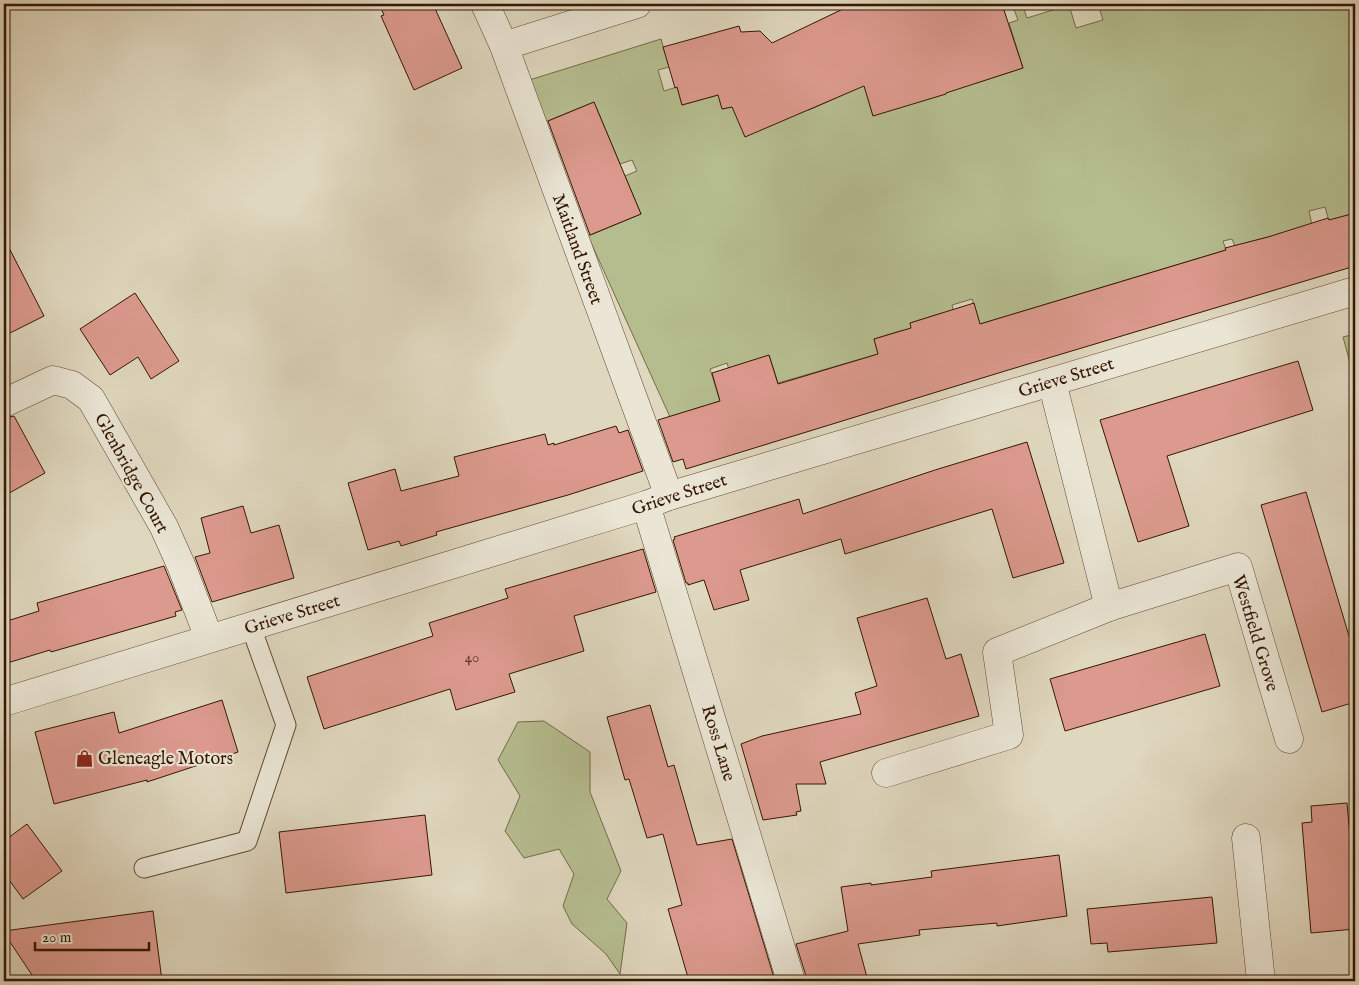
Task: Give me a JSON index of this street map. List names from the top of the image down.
{
  "streets": {
    "street": [
      "Maitland Street",
      "Grieve Street",
      "Glenbridge Court",
      "Westfield Grove",
      "Ross Lane"
    ]
  },
  "crossings": [
    ["Maitland Street", "Grieve Street"],
    ["Maitland Street", "Ross Lane"],
    ["Grieve Street", "Glenbridge Court"],
    ["Grieve Street", "Ross Lane"]
  ],
  "places": {
    "shop": ["Gleneagle Motors"]
  },
  "house_numbers": ["40"],
  "scale_bar": "20 m"
}
